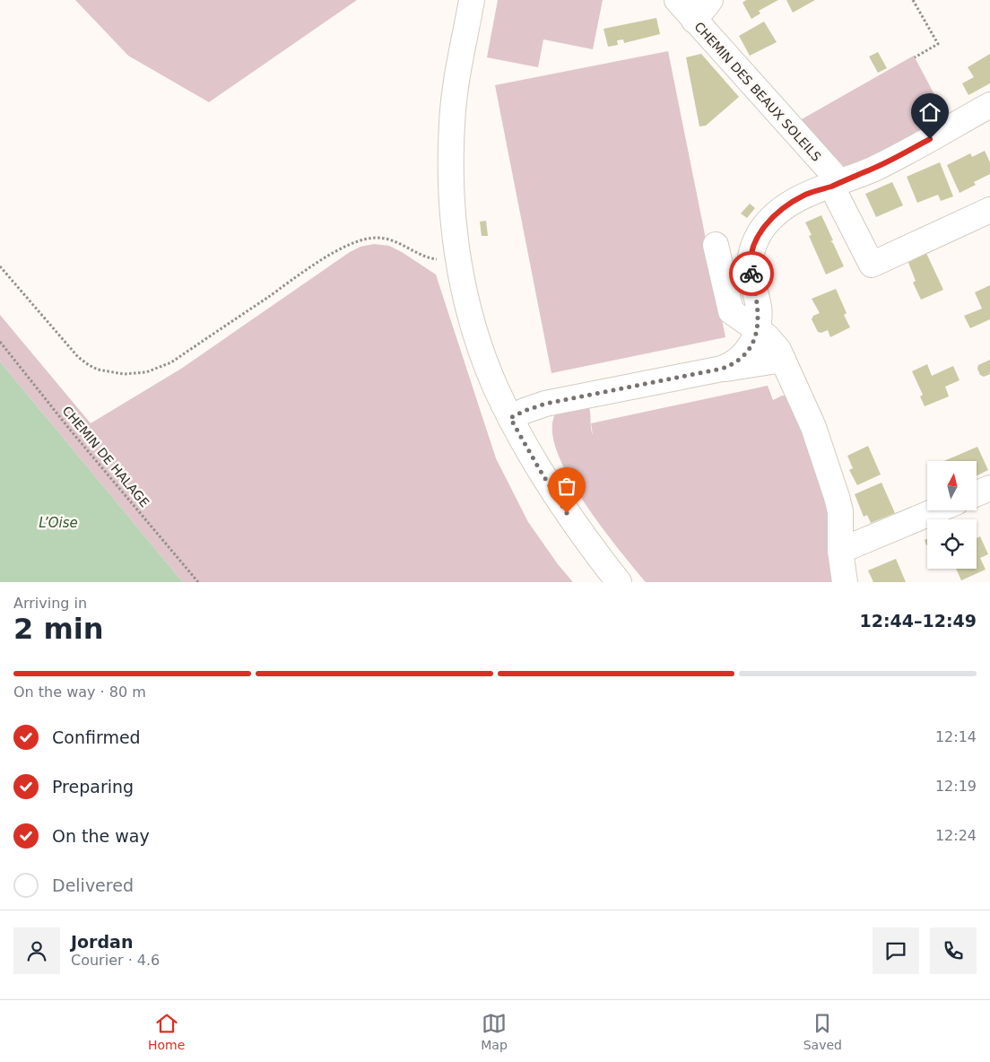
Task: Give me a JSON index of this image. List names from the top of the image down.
{
  "streets": {
    "street": ["CHEMIN DES BEAUX SOLEILS"],
    "path": ["CHEMIN DE HALAGE"]
  },
  "water": ["L’Oise"],
  "north": "top",
  "page": {
    "heading": ["2 min", "Arriving in", "12:44–12:49"],
    "panel": ["Jordan", "Courier · 4.6"],
    "bar": "On the way · 80 m",
    "list": [
      ["Confirmed", "12:14"],
      ["Preparing", "12:19"],
      ["On the way", "12:24"],
      "Delivered"
    ],
    "tabs": ["Home", "Map", "Saved"]
  }
}
